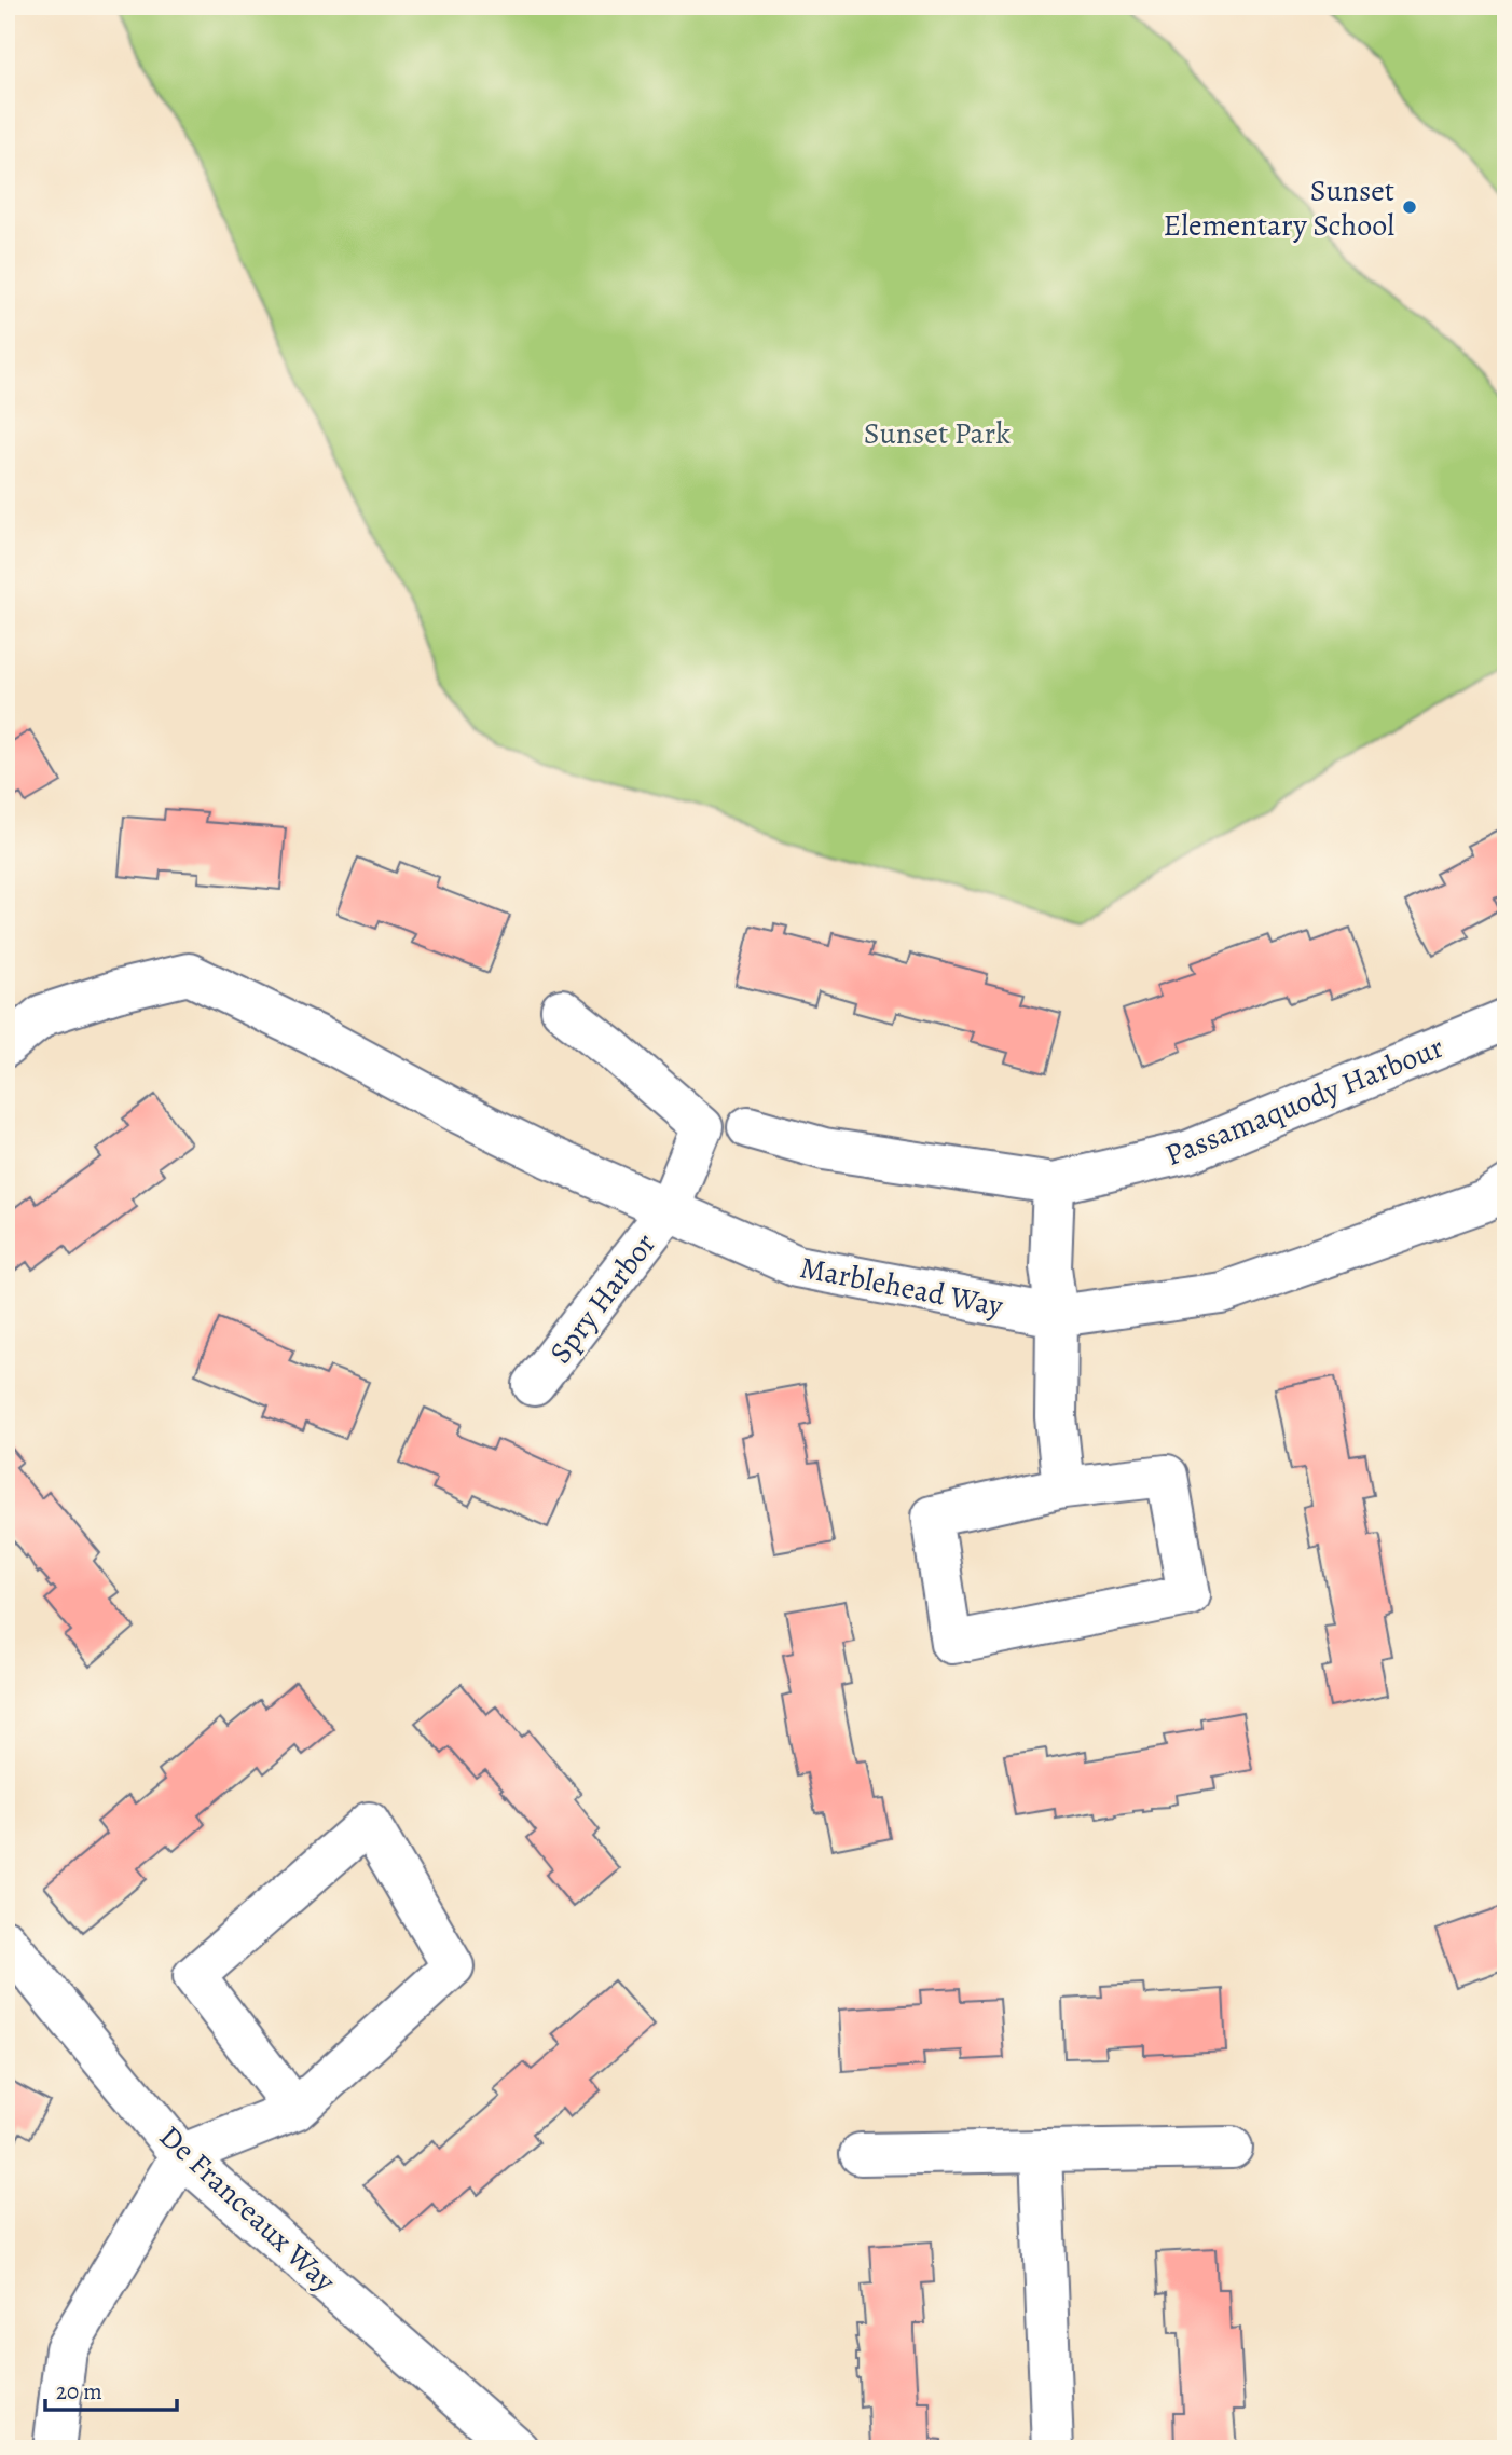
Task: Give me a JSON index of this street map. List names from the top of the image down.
{
  "streets": {
    "street": [
      "Passamaquody Harbour",
      "Marblehead Way",
      "Spry Harbor",
      "De Franceaux Way"
    ]
  },
  "crossings": [
    ["Marblehead Way", "Spry Harbor"]
  ],
  "parks": ["Sunset Park"],
  "places": ["Sunset Elementary School"],
  "scale_bar": "20 m"
}
